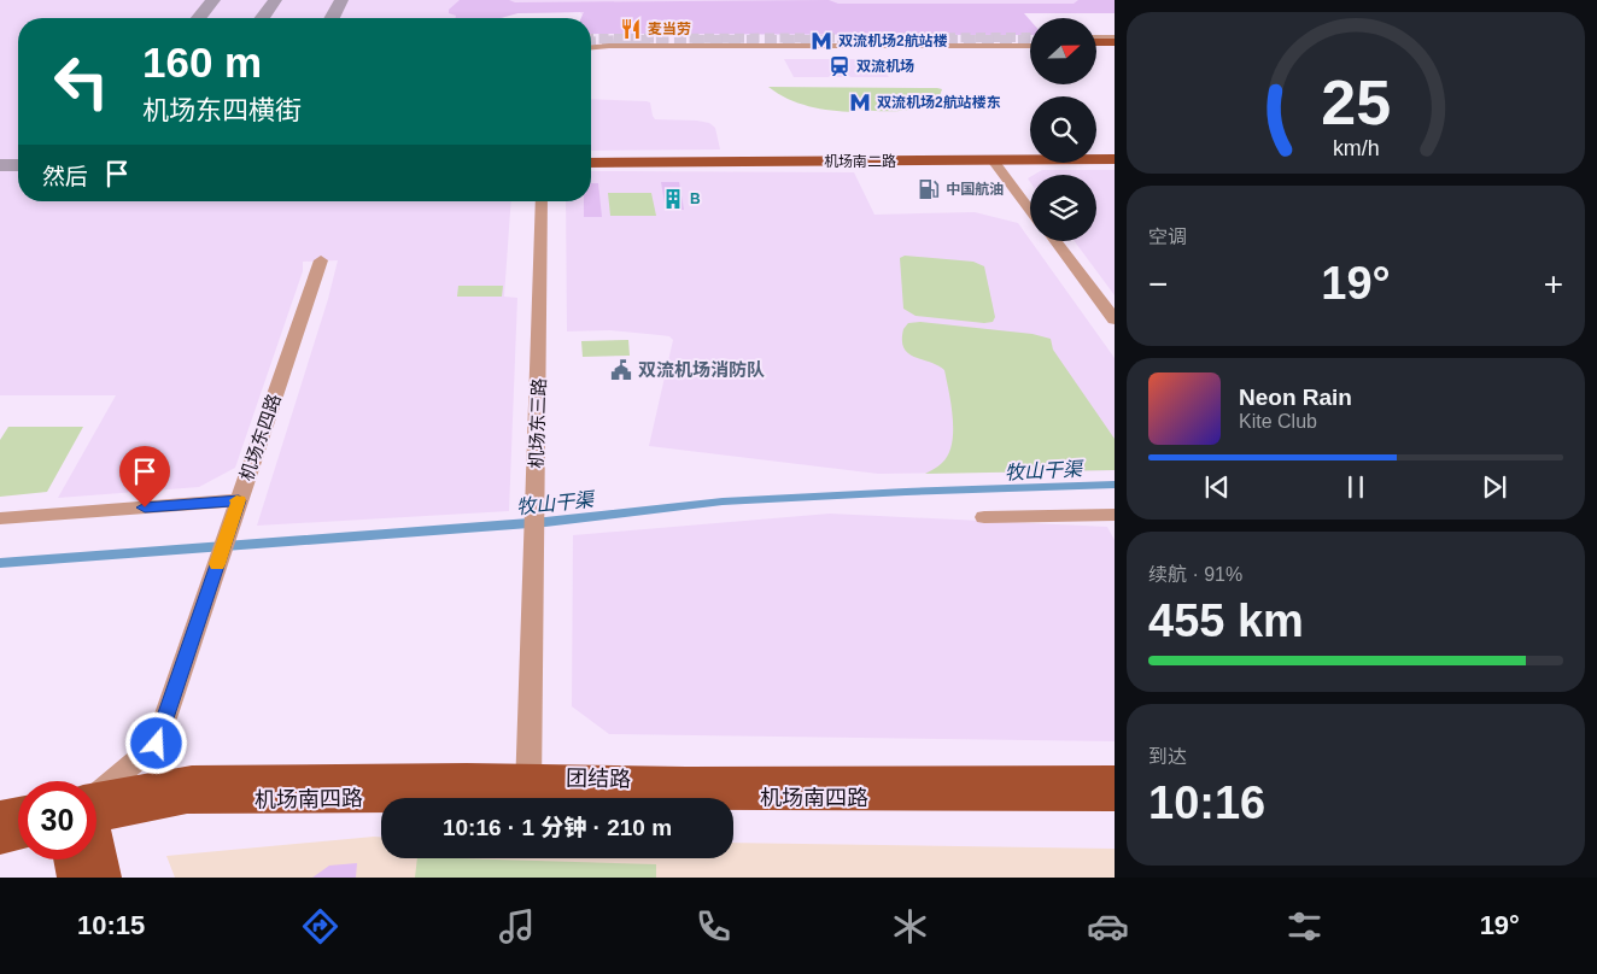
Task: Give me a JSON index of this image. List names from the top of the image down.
{
  "streets": {
    "main road": ["机场南二路", "团结路", "机场南四路"],
    "street": ["机场东三路", "机场东四路"]
  },
  "crossings": [
    ["机场东三路", "团结路"],
    ["机场东三路", "机场南四路"],
    ["团结路", "机场南四路"]
  ],
  "water": ["牧山干渠"],
  "places": {
    "restaurant": ["麦当劳"],
    "metro station": ["双流机场2航站楼", "双流机场2航站楼东"],
    "station": ["双流机场"],
    "fuel station": ["中国航油"],
    "building": ["B"],
    "public building": ["双流机场消防队"]
  },
  "north": "right",
  "page": {
    "turn": ["160 m", "机场东四横街"],
    "then": "然后",
    "tile": [
      "空调",
      ["续航 · 91%", "455 km"],
      ["到达", "10:16"]
    ],
    "heat": ["−", "19°", "+"],
    "song": ["Neon Rain", "Kite Club"],
    "limit": "30",
    "trip": "10:16 · 1 分钟 · 210 m",
    "tabs": ["10:15", "19°"],
    "gauge": ["25", "km/h"]
  }
}
